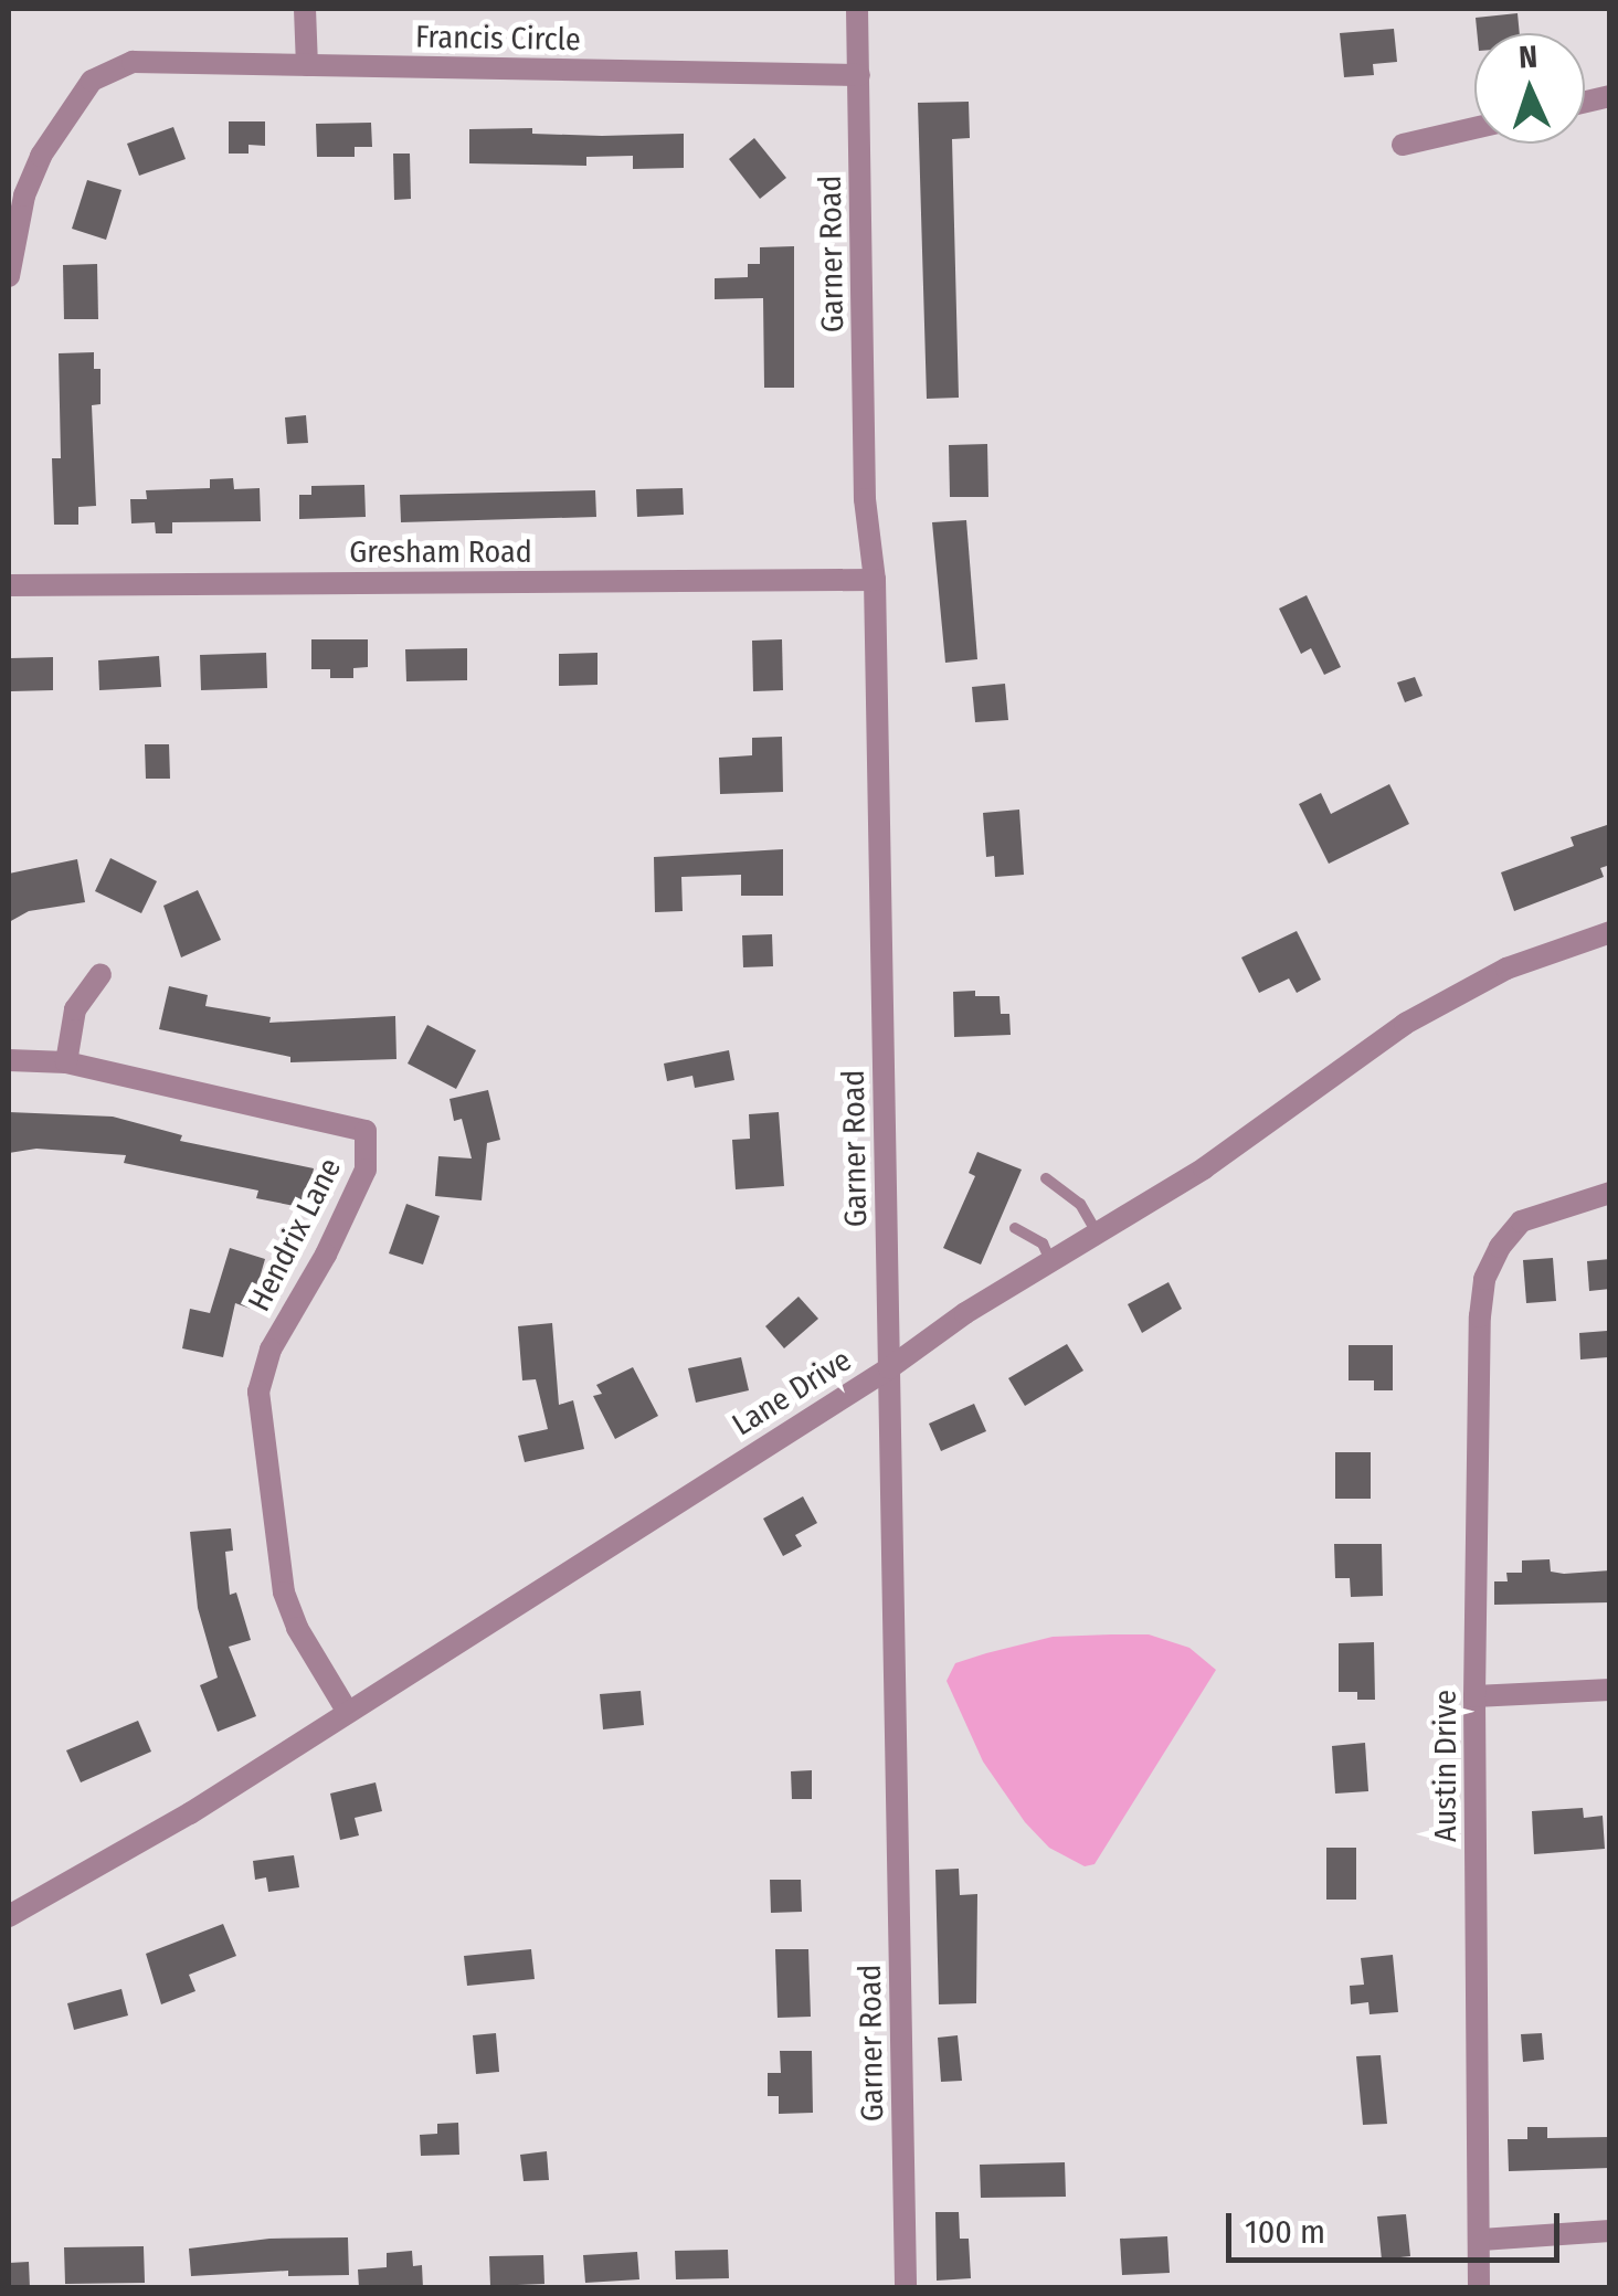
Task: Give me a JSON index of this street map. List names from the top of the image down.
{
  "streets": {
    "street": [
      "Francis Circle",
      "Garner Road",
      "Gresham Road",
      "Hendrix Lane",
      "Lane Drive",
      "Austin Drive"
    ]
  },
  "crossings": [
    ["Francis Circle", "Garner Road"],
    ["Garner Road", "Gresham Road"],
    ["Garner Road", "Lane Drive"],
    ["Hendrix Lane", "Lane Drive"]
  ],
  "scale_bar": "100 m",
  "north": "top"
}
